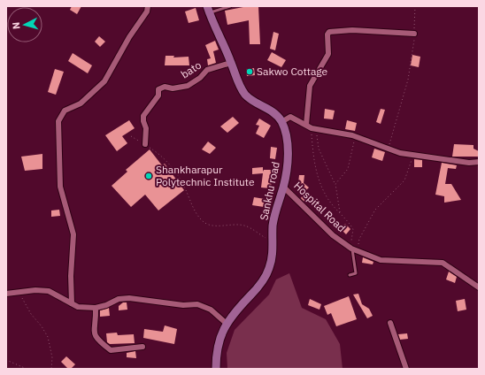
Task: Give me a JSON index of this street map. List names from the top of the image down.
{
  "streets": {
    "main road": ["Sankhu road"],
    "street": ["bato", "Hospital Road"]
  },
  "crossings": [
    ["bato", "Sankhu road"],
    ["Sankhu road", "Hospital Road"]
  ],
  "places": ["Sakwo Cottage", "Shankharapur Polytechnic Institute"],
  "north": "left"
}
